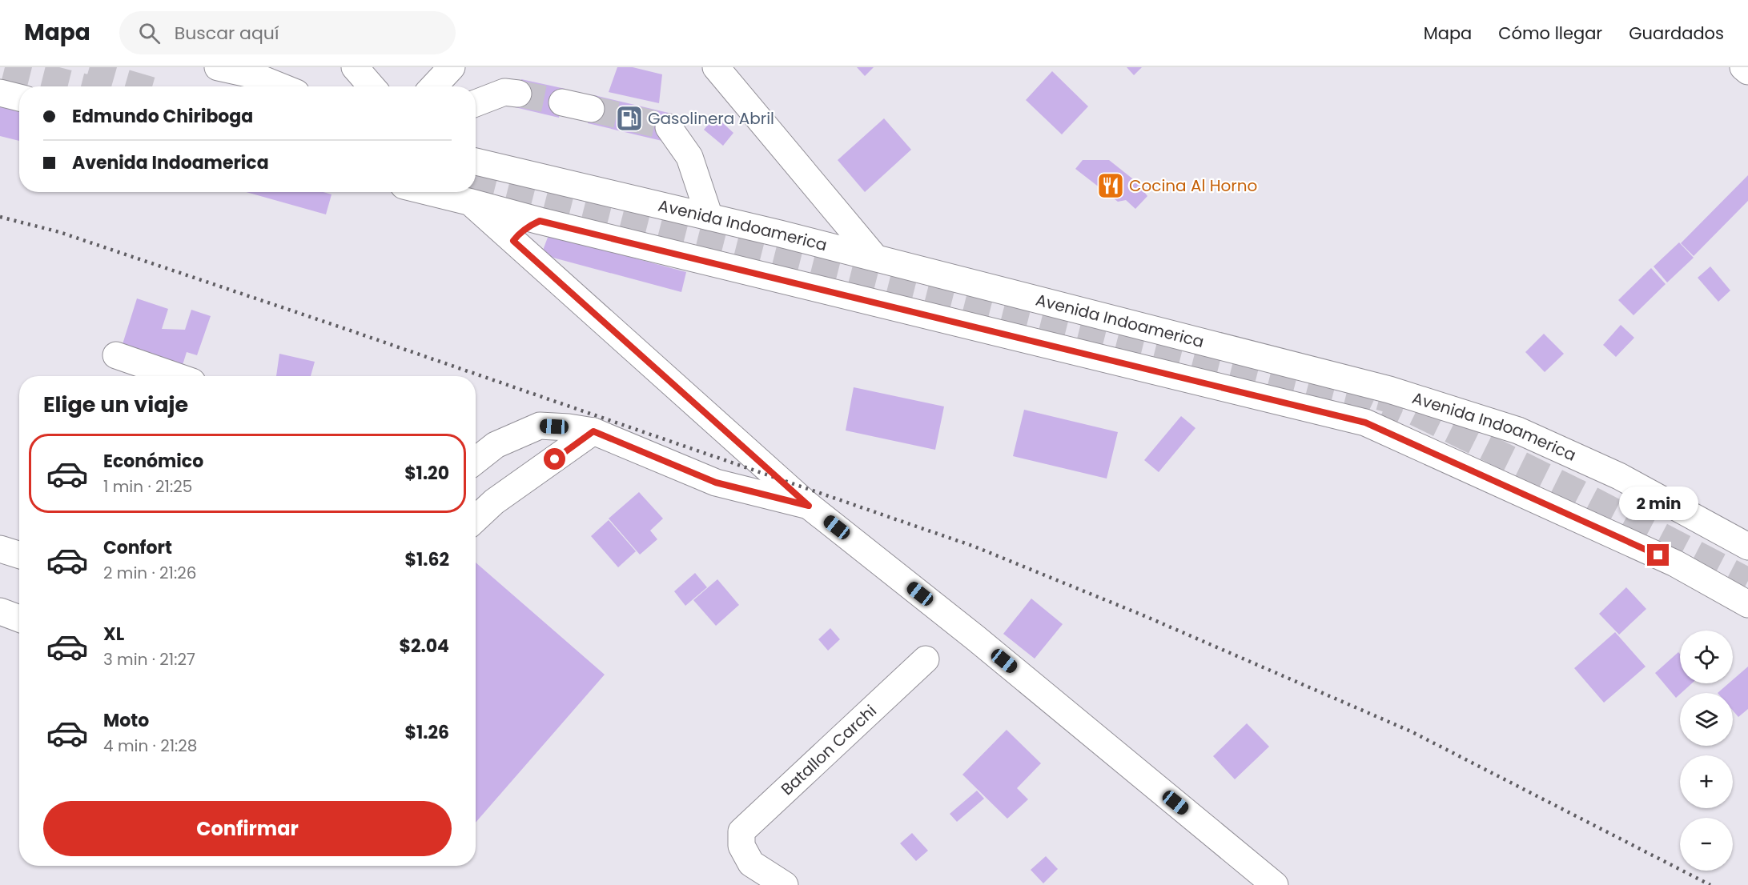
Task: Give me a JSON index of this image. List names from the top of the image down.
{
  "streets": {
    "main road": ["Avenida Indoamerica", "Batallon Carchi"]
  },
  "places": {
    "fuel station": ["Gasolinera Abril"],
    "restaurant": ["Cocina Al Horno"]
  },
  "page": {
    "header": "Mapa",
    "search": "Buscar aquí",
    "nav": ["Mapa", "Cómo llegar", "Guardados"],
    "banner": ["Edmundo Chiriboga", "Avenida Indoamerica"],
    "heading": "Elige un viaje",
    "list": [
      {
        "name": "Económico",
        "note": "1 min · 21:25",
        "value": "$1.20"
      },
      {
        "name": "Confort",
        "note": "2 min · 21:26",
        "value": "$1.62"
      },
      {
        "name": "XL",
        "note": "3 min · 21:27",
        "value": "$2.04"
      },
      {
        "name": "Moto",
        "note": "4 min · 21:28",
        "value": "$1.26"
      }
    ],
    "bubble": "2 min",
    "map_buttons": ["+", "−"],
    "buttons": "Confirmar"
  }
}
